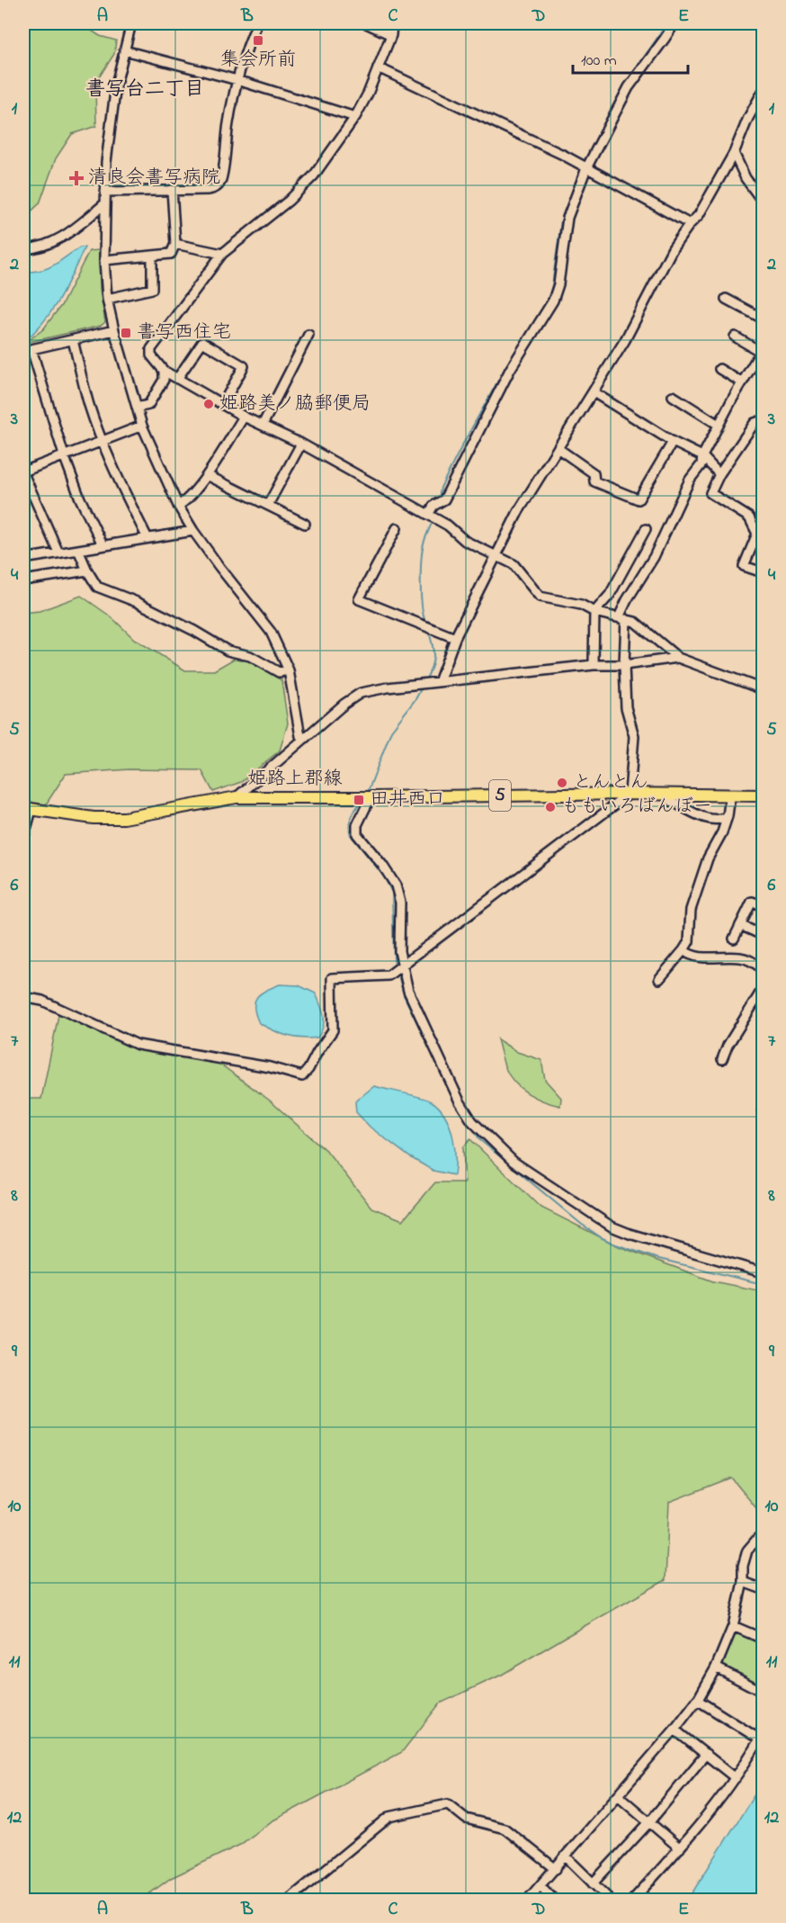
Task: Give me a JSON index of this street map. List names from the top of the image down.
{
  "streets": {
    "main road": ["姫路上郡線", "5"]
  },
  "districts": ["書写台二丁目"],
  "places": {
    "transit": ["集会所前", "書写西住宅", "田井西口"],
    "health": ["清良会書写病院"],
    "other": ["姫路美ノ脇郵便局", "とんとん", "ももいろばんぼー"]
  },
  "scale_bar": "100 m",
  "grid": {
    "columns": [
      "A",
      "B",
      "C",
      "D",
      "E"
    ],
    "rows": [
      "1",
      "2",
      "3",
      "4",
      "5",
      "6",
      "7",
      "8",
      "9",
      "10",
      "11",
      "12"
    ]
  }
}
